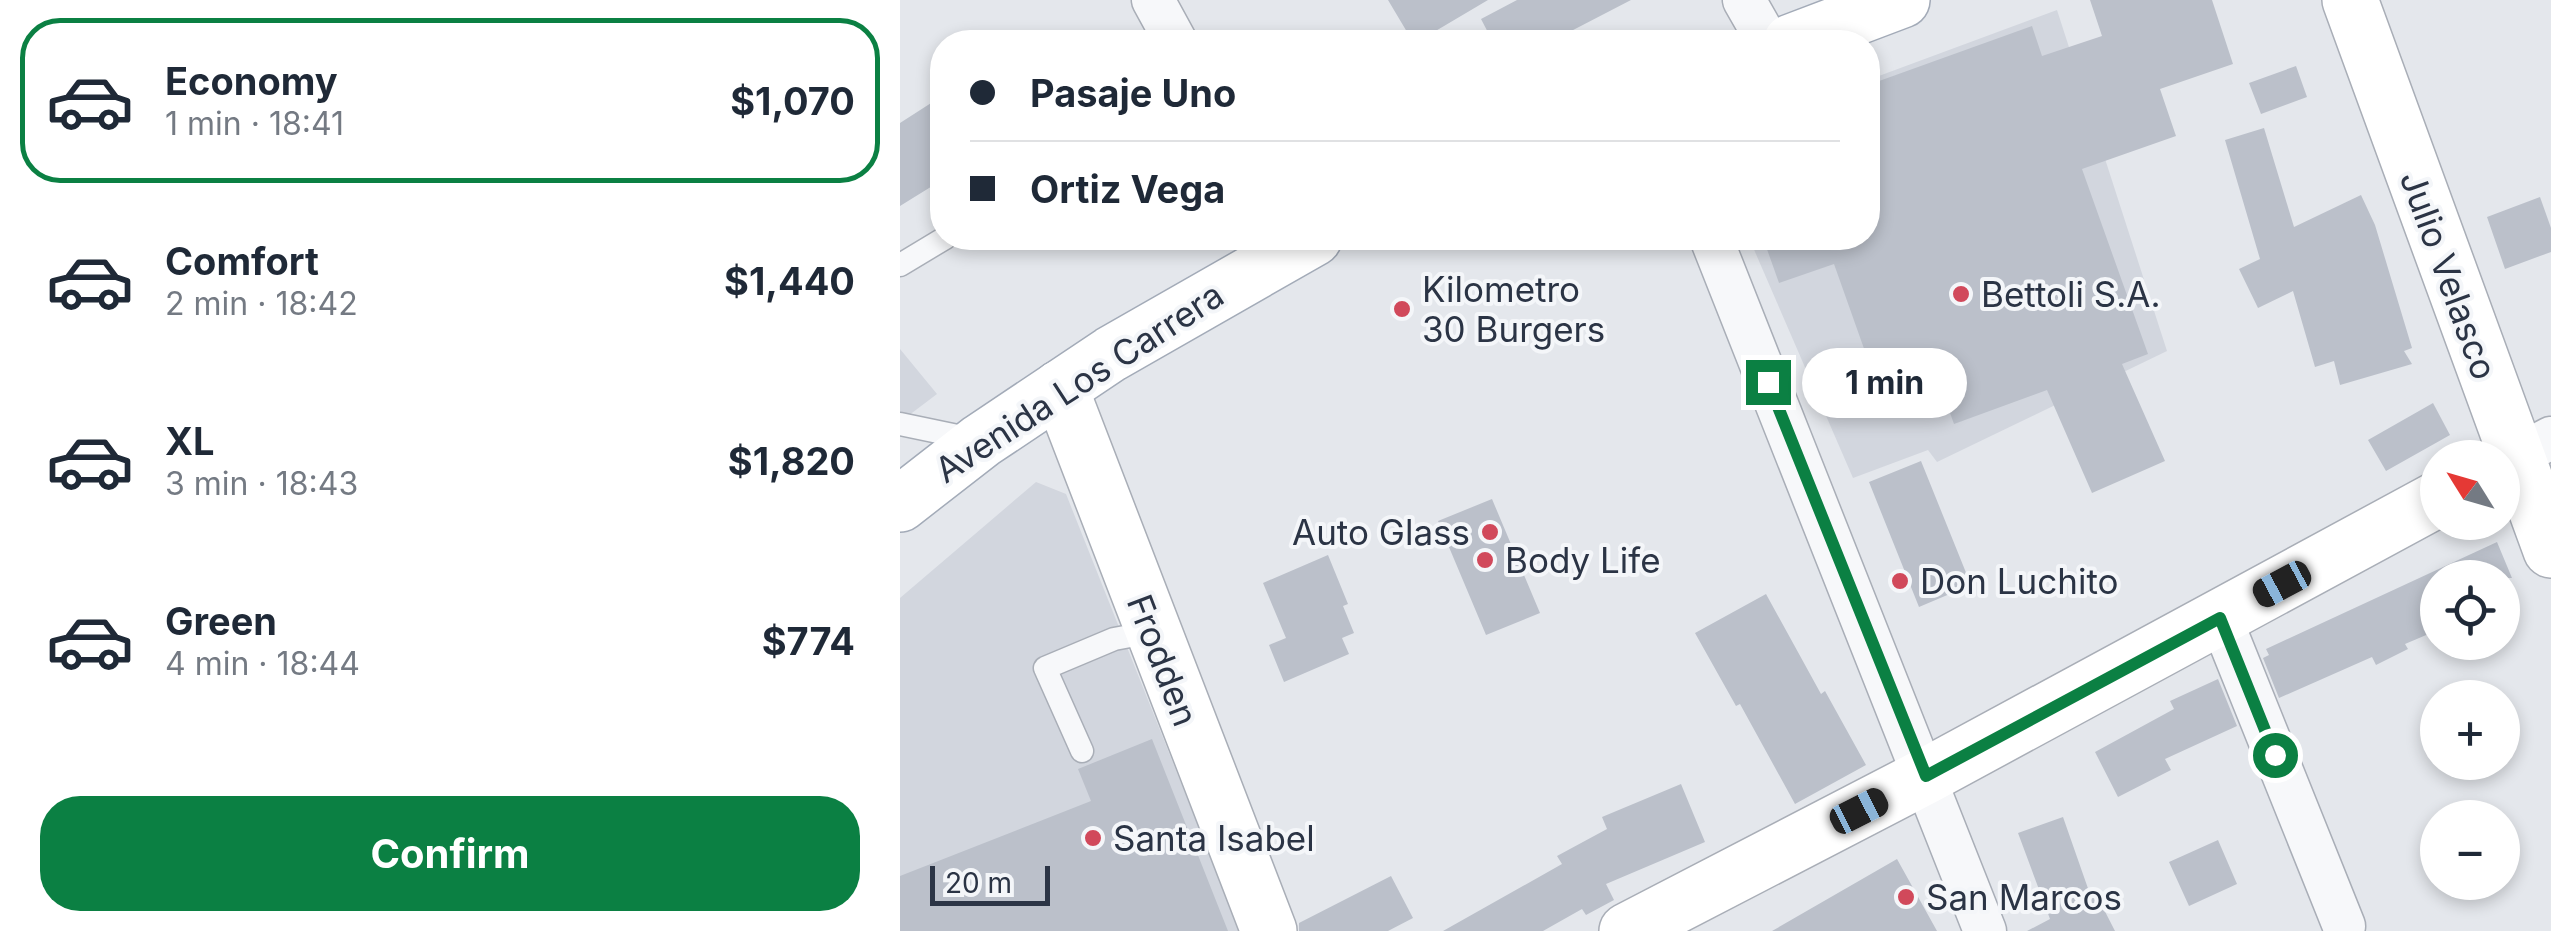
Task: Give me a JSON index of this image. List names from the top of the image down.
{
  "streets": {
    "main road": ["Julio Velasco", "Avenida Los Carrera", "Frodden"]
  },
  "crossings": [
    ["Avenida Los Carrera", "Frodden"]
  ],
  "places": [
    "Bettoli S.A.",
    "Kilometro 30 Burgers",
    "Auto Glass",
    "Body Life",
    "Don Luchito",
    "Santa Isabel",
    "San Marcos"
  ],
  "scale_bar": "20 m",
  "north": "top left",
  "page": {
    "list": [
      {
        "name": "Economy",
        "note": "1 min · 18:41",
        "value": "$1,070"
      },
      {
        "name": "Comfort",
        "note": "2 min · 18:42",
        "value": "$1,440"
      },
      {
        "name": "XL",
        "note": "3 min · 18:43",
        "value": "$1,820"
      },
      {
        "name": "Green",
        "note": "4 min · 18:44",
        "value": "$774"
      }
    ],
    "banner": ["Pasaje Uno", "Ortiz Vega"],
    "bubble": "1 min",
    "map_buttons": ["+", "−"],
    "buttons": "Confirm",
    "scale": "20 m"
  }
}
